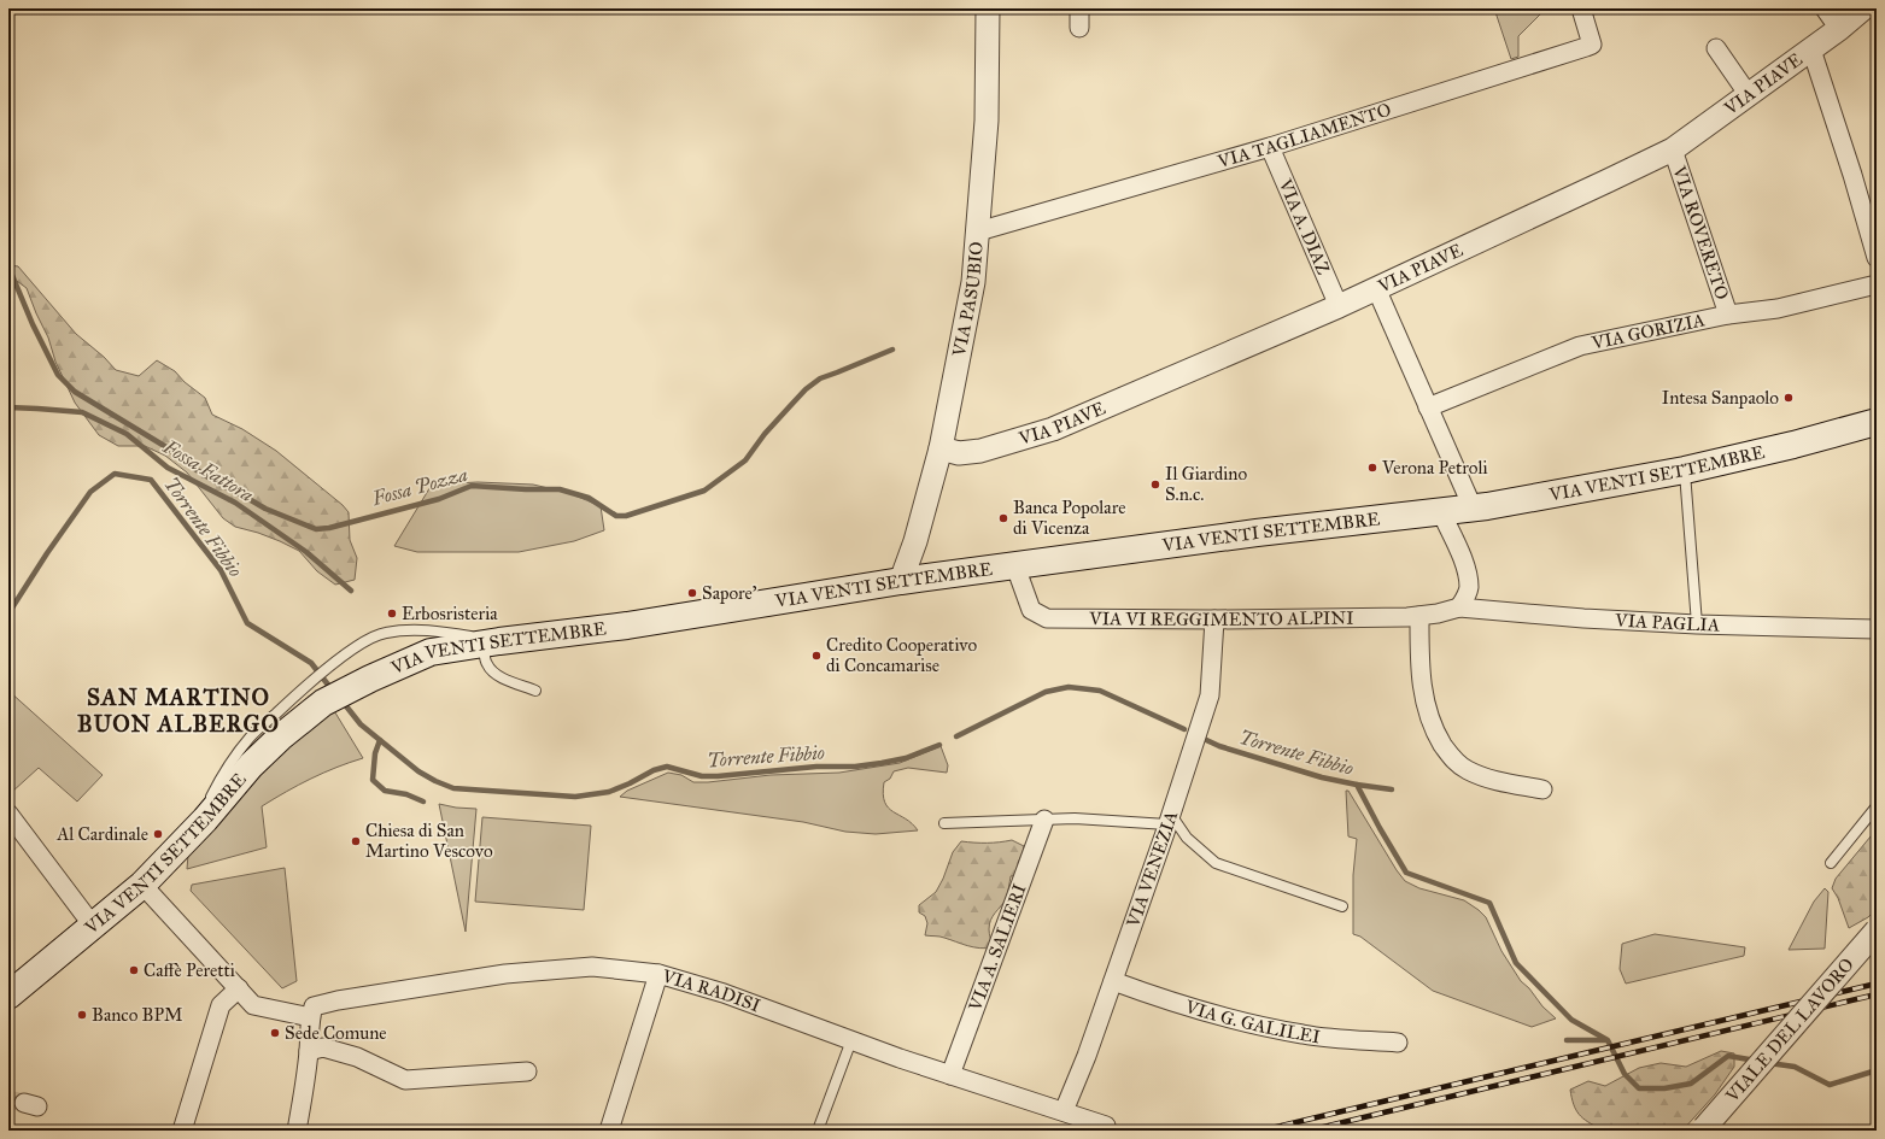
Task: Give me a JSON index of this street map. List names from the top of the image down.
{
  "streets": {
    "main road": ["VIA VENTI SETTEMBRE"],
    "street": [
      "VIA PIAVE",
      "VIA TAGLIAMENTO",
      "VIA A. DIAZ",
      "VIA ROVERETO",
      "VIA PASUBIO",
      "VIA GORIZIA",
      "VIA VI REGGIMENTO ALPINI",
      "VIA PAGLIA",
      "VIA VENEZIA",
      "VIA A. SALIERI",
      "VIA RADISI",
      "VIA G. GALILEI",
      "VIALE DEL LAVORO"
    ]
  },
  "crossings": [
    ["VIA PIAVE", "VIA A. DIAZ"],
    ["VIA PIAVE", "VIA ROVERETO"],
    ["VIA PIAVE", "VIA PASUBIO"],
    ["VIA TAGLIAMENTO", "VIA A. DIAZ"],
    ["VIA TAGLIAMENTO", "VIA PASUBIO"],
    ["VIA ROVERETO", "VIA GORIZIA"],
    ["VIA PASUBIO", "VIA VENTI SETTEMBRE"],
    ["VIA VENTI SETTEMBRE", "VIA VI REGGIMENTO ALPINI"],
    ["VIA VI REGGIMENTO ALPINI", "VIA PAGLIA"],
    ["VIA VI REGGIMENTO ALPINI", "VIA VENEZIA"],
    ["VIA VENEZIA", "VIA RADISI"],
    ["VIA VENEZIA", "VIA G. GALILEI"],
    ["VIA A. SALIERI", "VIA RADISI"]
  ],
  "districts": ["SAN MARTINO BUON ALBERGO"],
  "water": ["Fossa Fattora", "Fossa Pozza", "Torrente Fibbio"],
  "places": [
    "Intesa Sanpaolo",
    "Verona Petroli",
    "Il Giardino S.n.c.",
    "Banca Popolare di Vicenza",
    "Sapore'",
    "Erbosristeria",
    "Credito Cooperativo di Concamarise",
    "Al Cardinale",
    "Chiesa di San Martino Vescovo",
    "Caffè Peretti",
    "Banco BPM",
    "Sede Comune"
  ]
}
